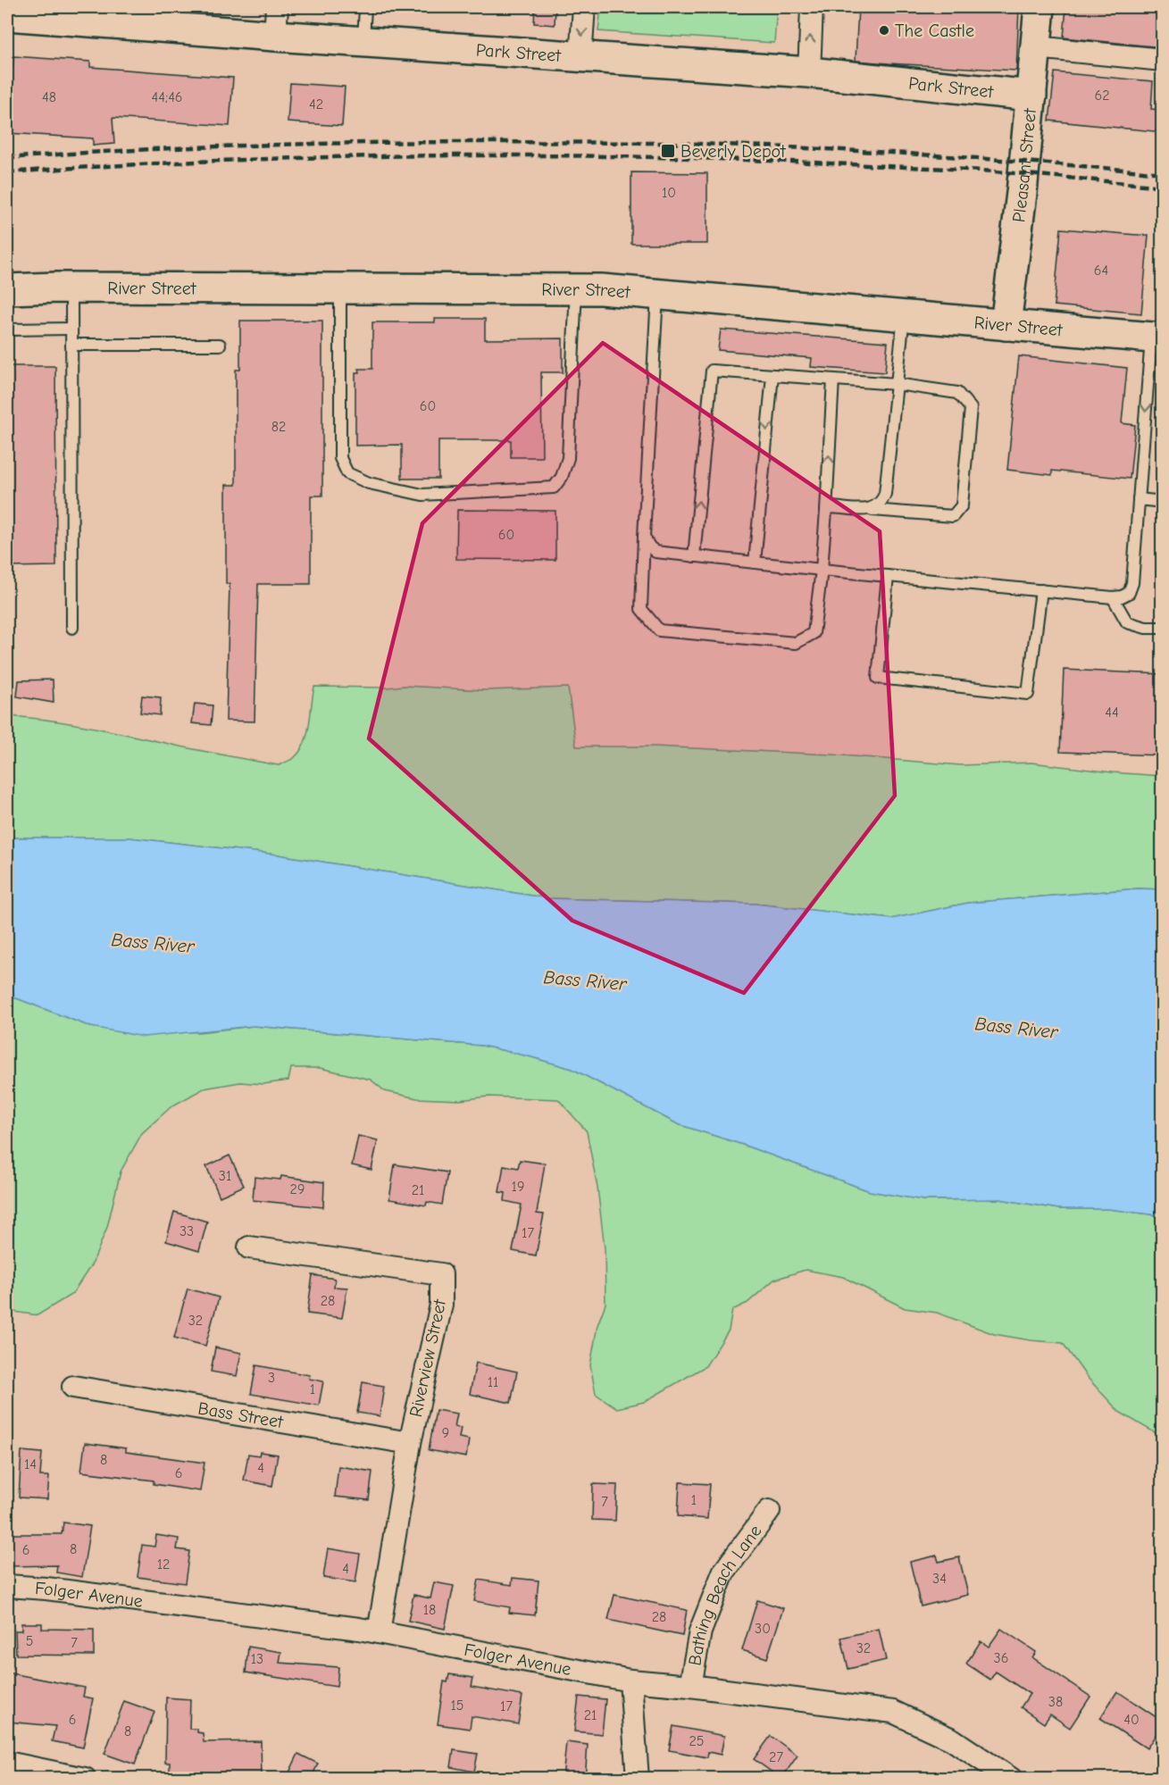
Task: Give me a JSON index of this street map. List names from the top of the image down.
{
  "streets": {
    "street": [
      "Park Street",
      "Pleasant Street",
      "River Street",
      "Riverview Street",
      "Bass Street",
      "Folger Avenue",
      "Bathing Beach Lane"
    ]
  },
  "crossings": [
    ["Park Street", "Pleasant Street"],
    ["Pleasant Street", "River Street"],
    ["Riverview Street", "Bass Street"],
    ["Riverview Street", "Folger Avenue"],
    ["Folger Avenue", "Bathing Beach Lane"]
  ],
  "water": ["Bass River"],
  "places": {
    "other": ["The Castle"],
    "transit": ["Beverly Depot"]
  },
  "house_numbers": [
    "62",
    "48",
    "44;46",
    "42",
    "10",
    "64",
    "60",
    "82",
    "60",
    "44",
    "31",
    "19",
    "29",
    "21",
    "33",
    "17",
    "28",
    "32",
    "3",
    "11",
    "1",
    "9",
    "8",
    "14",
    "4",
    "6",
    "1",
    "7",
    "8",
    "6",
    "12",
    "4",
    "34",
    "18",
    "28",
    "30",
    "5",
    "7",
    "32",
    "36",
    "13",
    "38",
    "15",
    "17",
    "21",
    "6",
    "40",
    "8",
    "25",
    "27"
  ]
}
